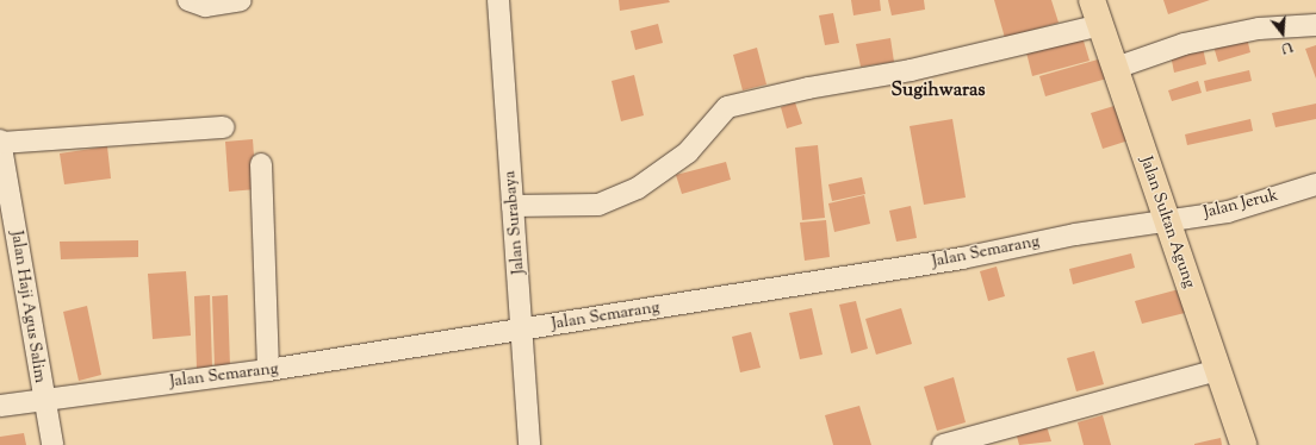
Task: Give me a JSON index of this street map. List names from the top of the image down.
{
  "streets": {
    "main road": ["Jalan Sultan Agung"],
    "street": [
      "Jalan Jeruk",
      "Jalan Surabaya",
      "Jalan Semarang",
      "Jalan Haji Agus Salim"
    ]
  },
  "crossings": [
    ["Jalan Jeruk", "Jalan Sultan Agung"],
    ["Jalan Jeruk", "Jalan Semarang"],
    ["Jalan Surabaya", "Jalan Semarang"],
    ["Jalan Sultan Agung", "Jalan Semarang"],
    ["Jalan Semarang", "Jalan Haji Agus Salim"]
  ],
  "districts": ["Sugihwaras"],
  "north": "bottom"
}
